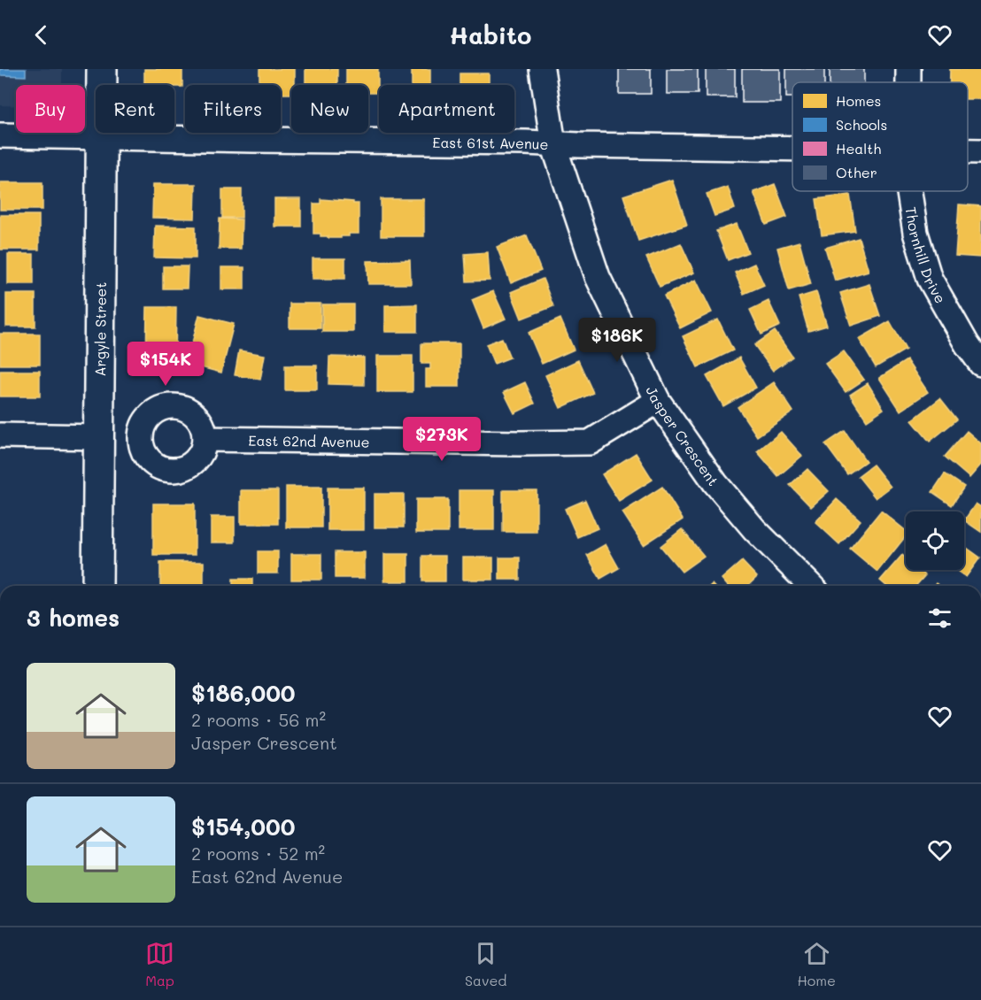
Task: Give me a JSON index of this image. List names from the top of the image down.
{
  "streets": {
    "street": [
      "East 61st Avenue",
      "Thornhill Drive",
      "Argyle Street",
      "Jasper Crescent",
      "East 62nd Avenue"
    ]
  },
  "crossings": [
    ["East 61st Avenue", "Argyle Street"],
    ["East 61st Avenue", "Jasper Crescent"],
    ["Jasper Crescent", "East 62nd Avenue"]
  ],
  "legend": [
    "Homes",
    "Schools",
    "Health",
    "Other"
  ],
  "page": {
    "header": "Habito",
    "chip": [
      "Buy",
      "Rent",
      "Filters",
      "New",
      "Apartment"
    ],
    "price": ["$186K", "$154K", "$273K"],
    "heading": "3 homes",
    "list": [
      {
        "name": "$186,000",
        "note": "2 rooms · 56 m² · Jasper Crescent"
      },
      {
        "name": "$154,000",
        "note": "2 rooms · 52 m² · East 62nd Avenue"
      }
    ],
    "tabs": ["Map", "Saved", "Home"]
  }
}
